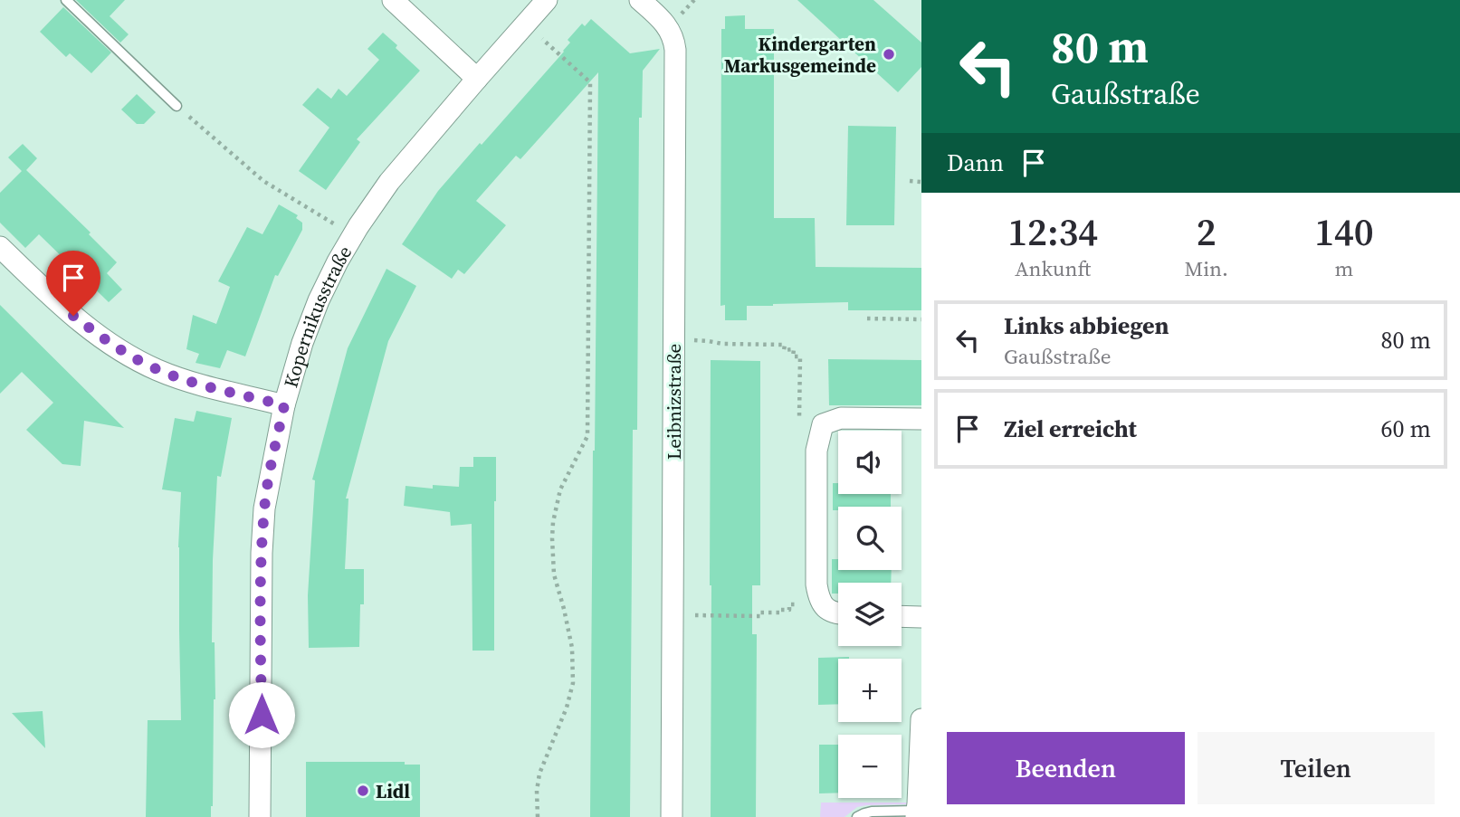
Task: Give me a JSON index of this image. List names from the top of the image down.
{
  "streets": {
    "street": ["Kopernikusstraße", "Leibnizstraße"]
  },
  "places": ["Kindergarten Markusgemeinde", "Lidl"],
  "page": {
    "turn": ["80 m", "Gaußstraße"],
    "then": "Dann",
    "eta": [
      "12:34",
      "Ankunft",
      "2",
      "Min.",
      "140",
      "m"
    ],
    "list": [
      {
        "name": "Links abbiegen",
        "note": "Gaußstraße",
        "value": "80 m"
      },
      {
        "name": "Ziel erreicht",
        "value": "60 m"
      }
    ],
    "map_buttons": ["+", "−"],
    "buttons": ["Beenden", "Teilen"]
  }
}
